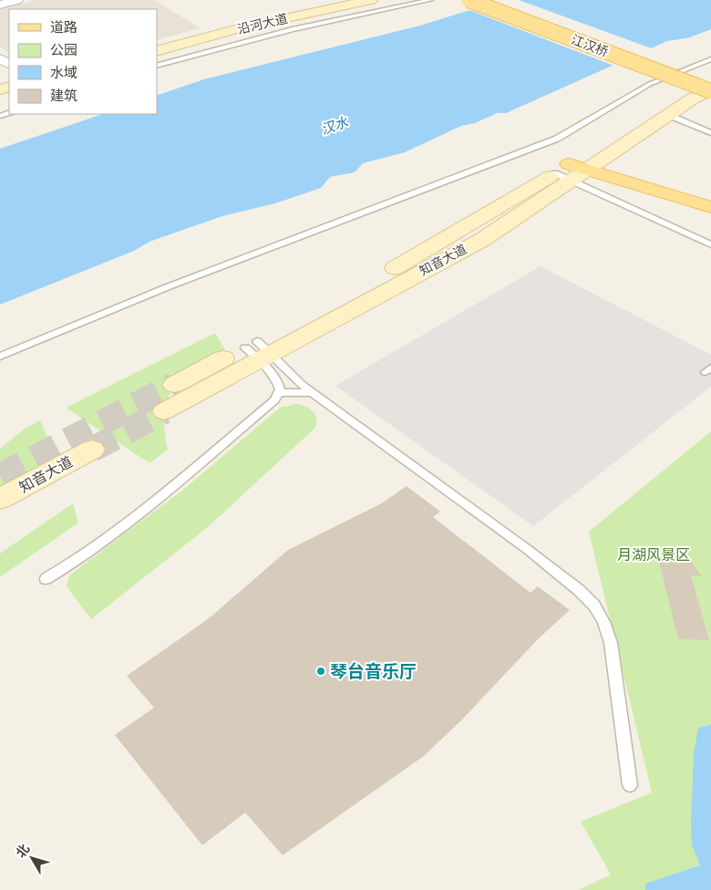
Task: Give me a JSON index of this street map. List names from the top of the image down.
{
  "streets": {
    "main road": ["沿河大道", "江汉桥", "知音大道"]
  },
  "crossings": [
    ["江汉桥", "知音大道"]
  ],
  "water": ["汉水"],
  "parks": ["月湖风景区"],
  "places": ["琴台音乐厅"],
  "legend": [
    "道路",
    "公园",
    "水域",
    "建筑"
  ],
  "north": "top left"
}
